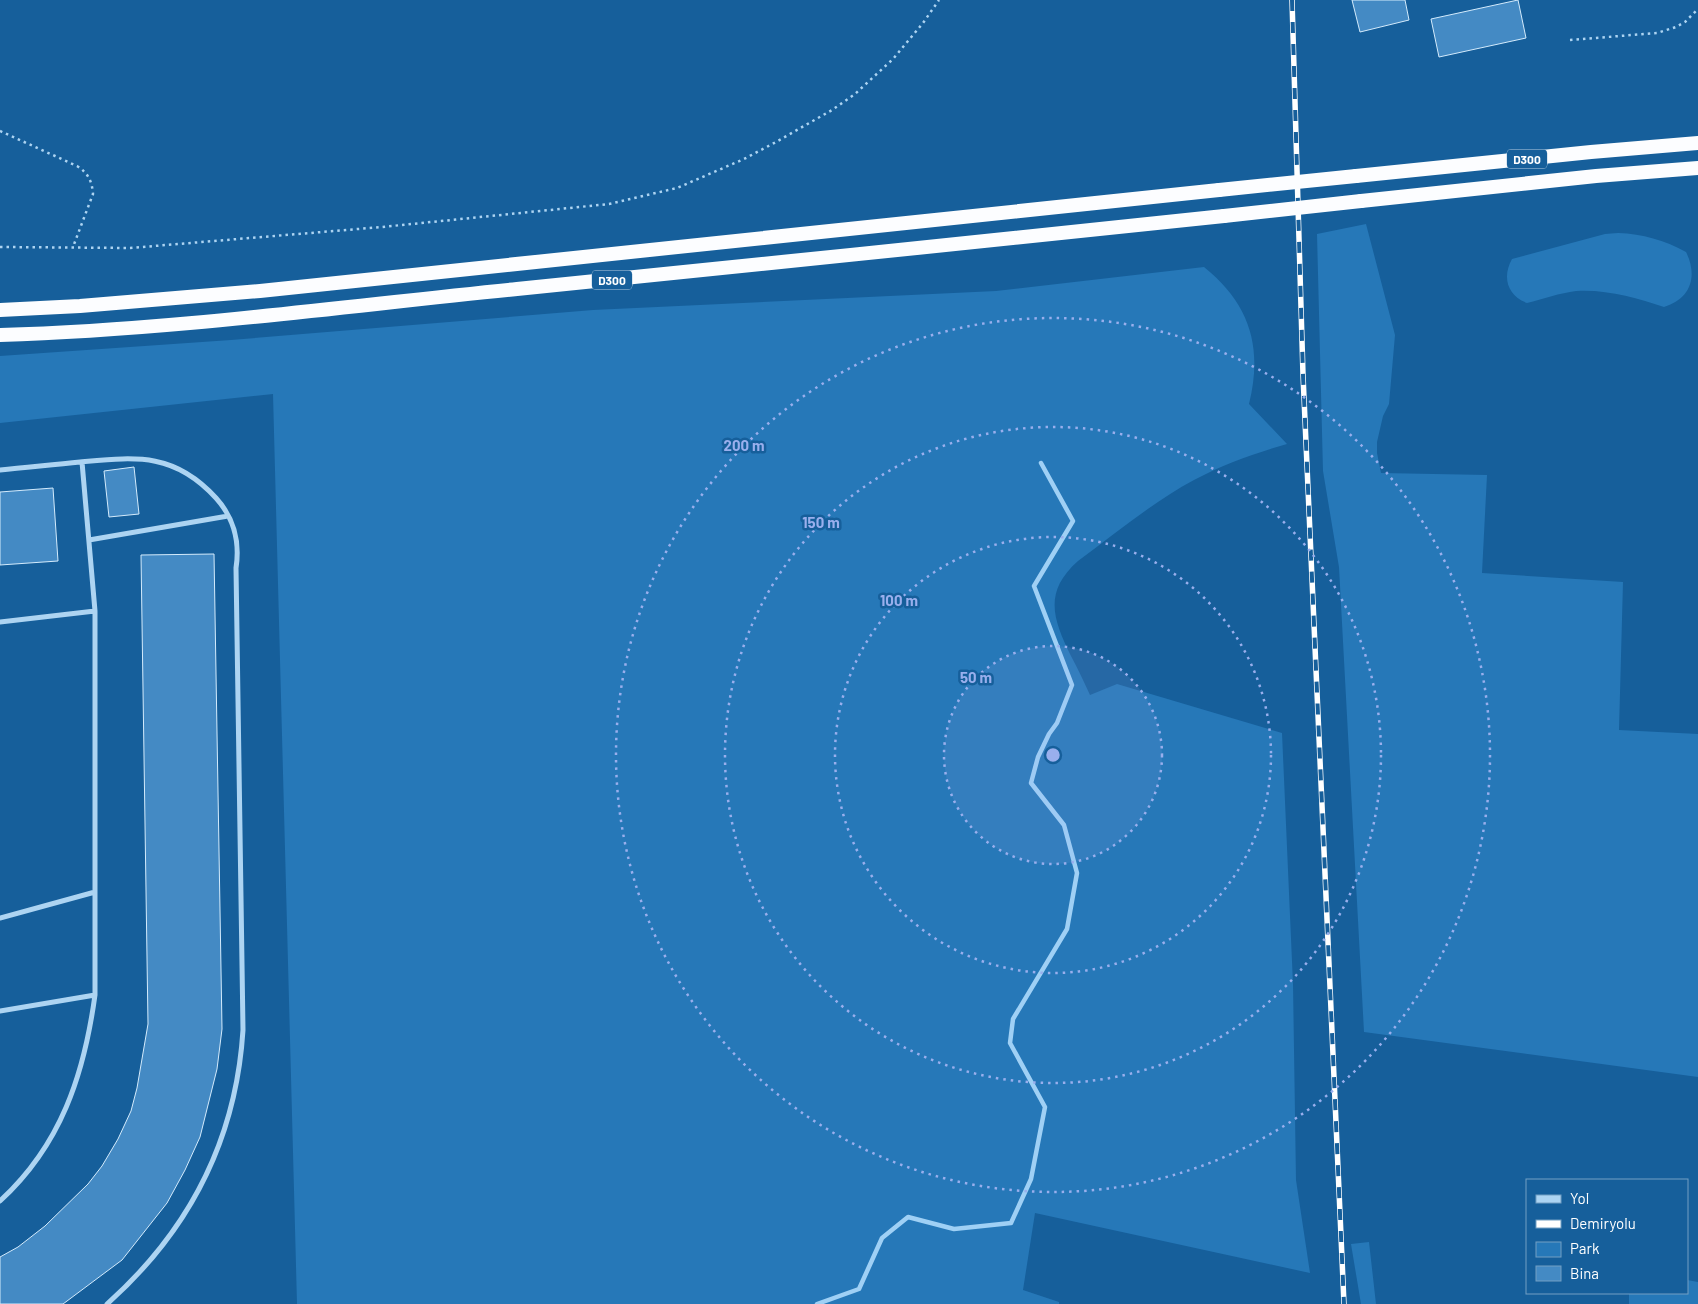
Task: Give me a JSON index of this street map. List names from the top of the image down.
{
  "streets": {
    "highway": ["D300"]
  },
  "legend": [
    "Yol",
    "Demiryolu",
    "Park",
    "Bina"
  ],
  "rings": [
    "200 m",
    "150 m",
    "100 m",
    "50 m"
  ]
}
